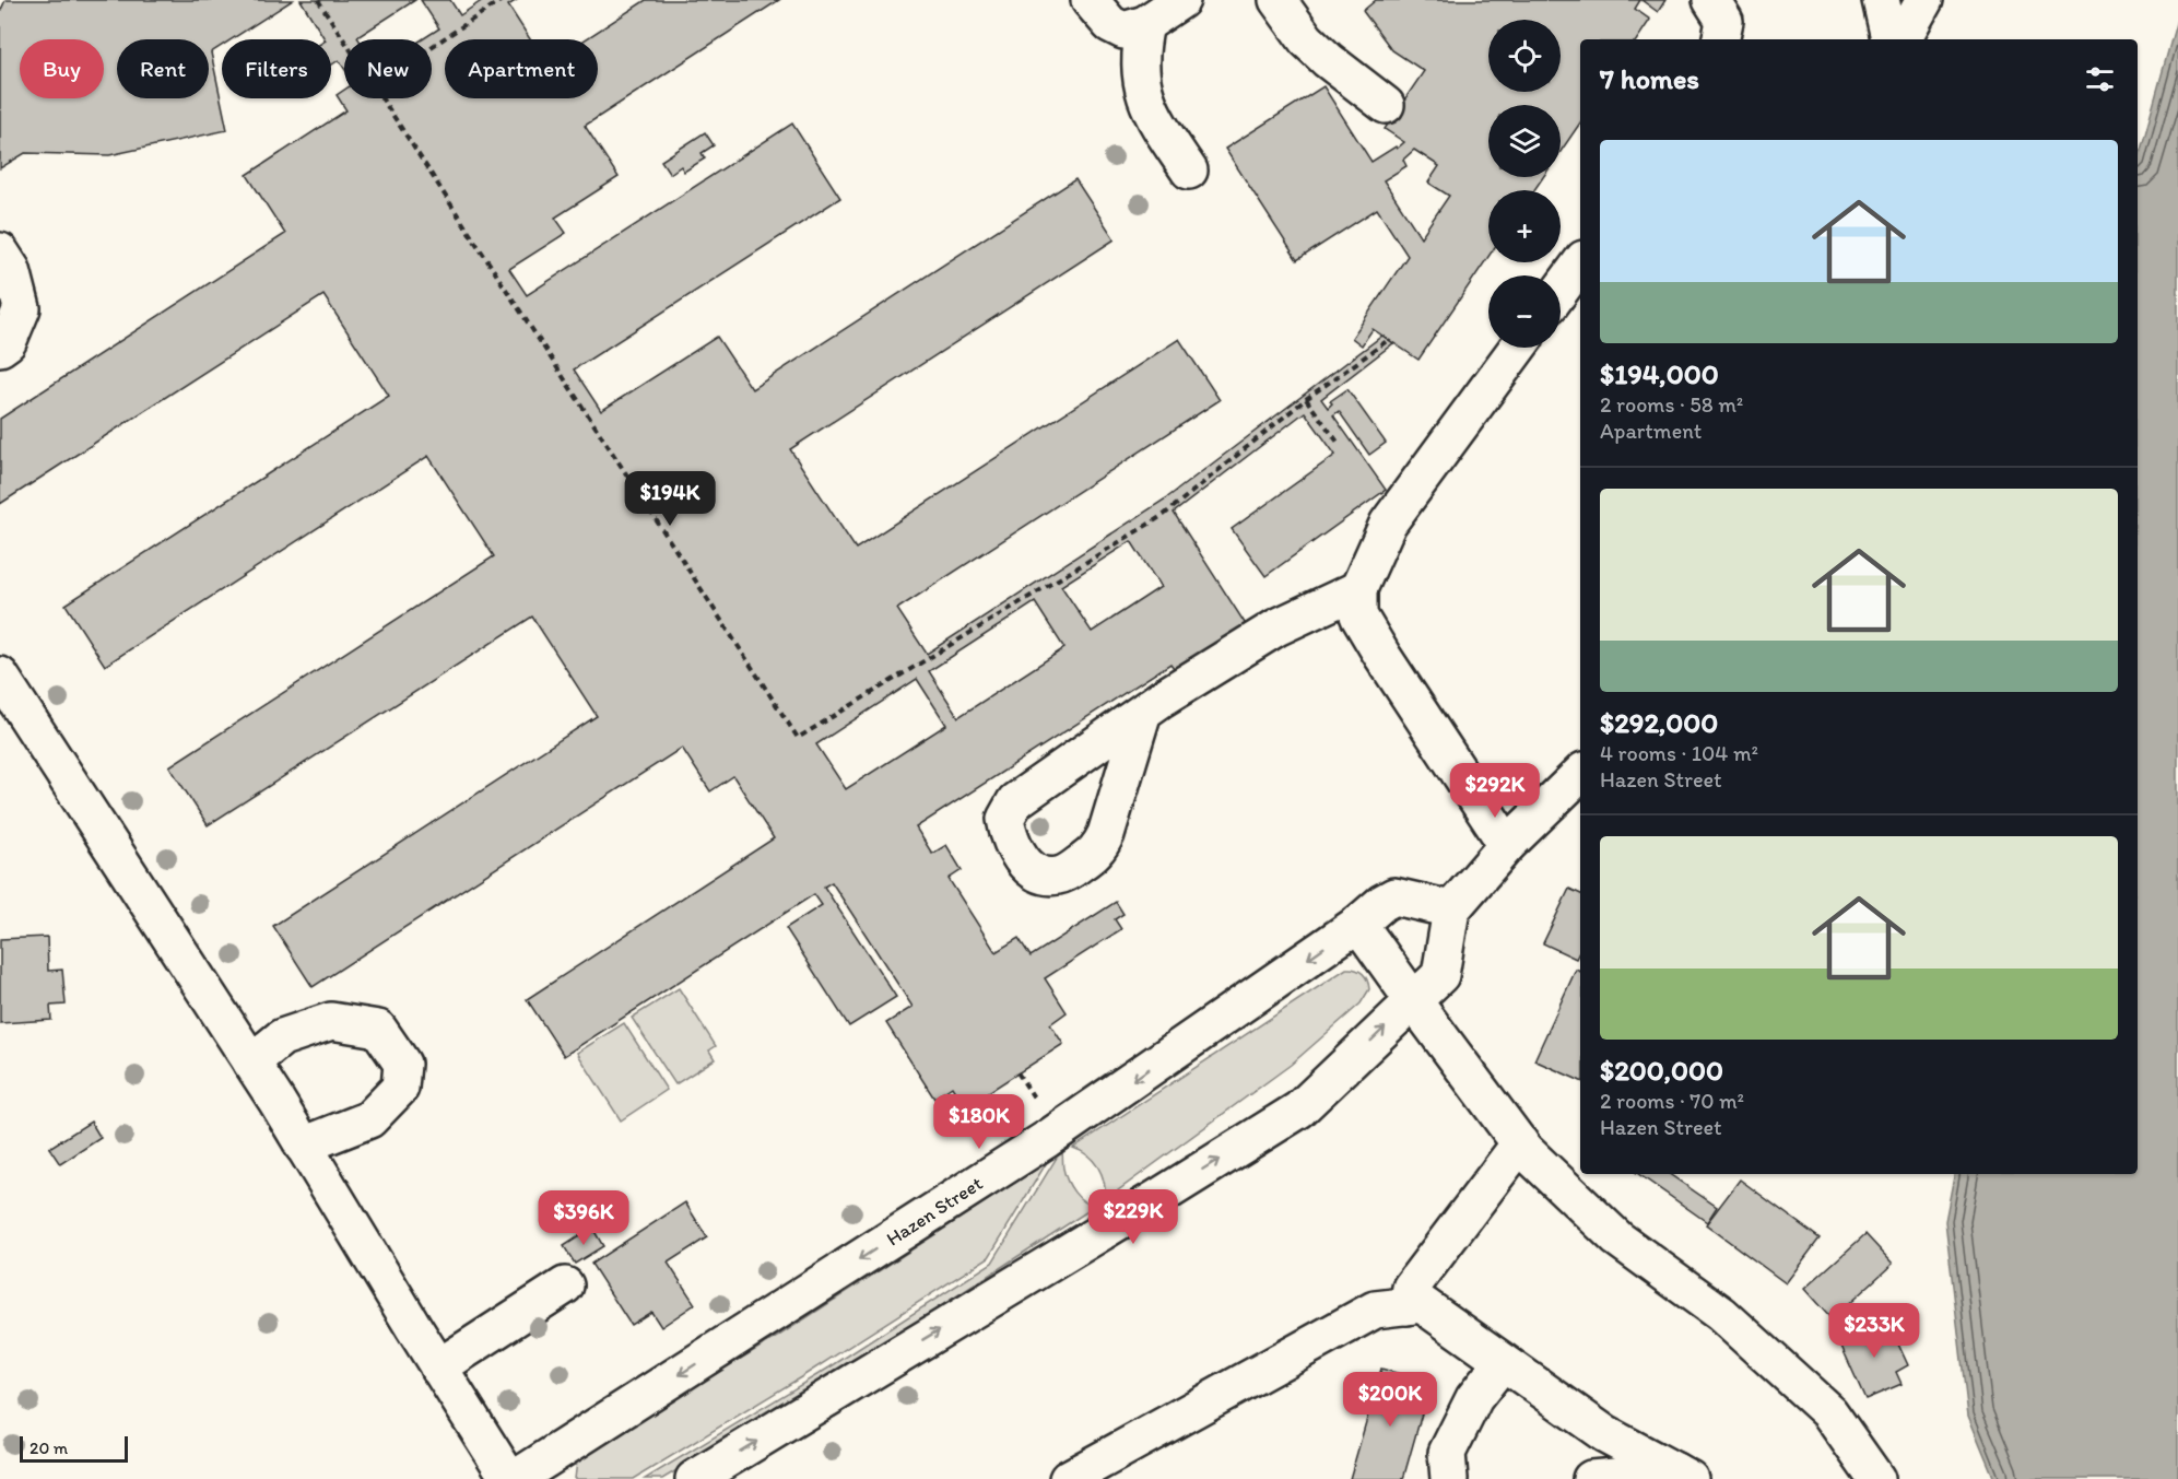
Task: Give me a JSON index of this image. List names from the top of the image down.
{
  "streets": {
    "street": ["Hazen Street"]
  },
  "scale_bar": "20 m",
  "page": {
    "map_buttons": ["+", "−"],
    "chip": [
      "Buy",
      "Rent",
      "Filters",
      "New",
      "Apartment"
    ],
    "heading": "7 homes",
    "list": [
      {
        "name": "$194,000",
        "note": "2 rooms · 58 m² · Apartment"
      },
      {
        "name": "$292,000",
        "note": "4 rooms · 104 m² · Hazen Street"
      },
      {
        "name": "$200,000",
        "note": "2 rooms · 70 m² · Hazen Street"
      }
    ],
    "price": [
      "$194K",
      "$292K",
      "$180K",
      "$229K",
      "$396K",
      "$233K",
      "$200K"
    ],
    "scale": "20 m"
  }
}
